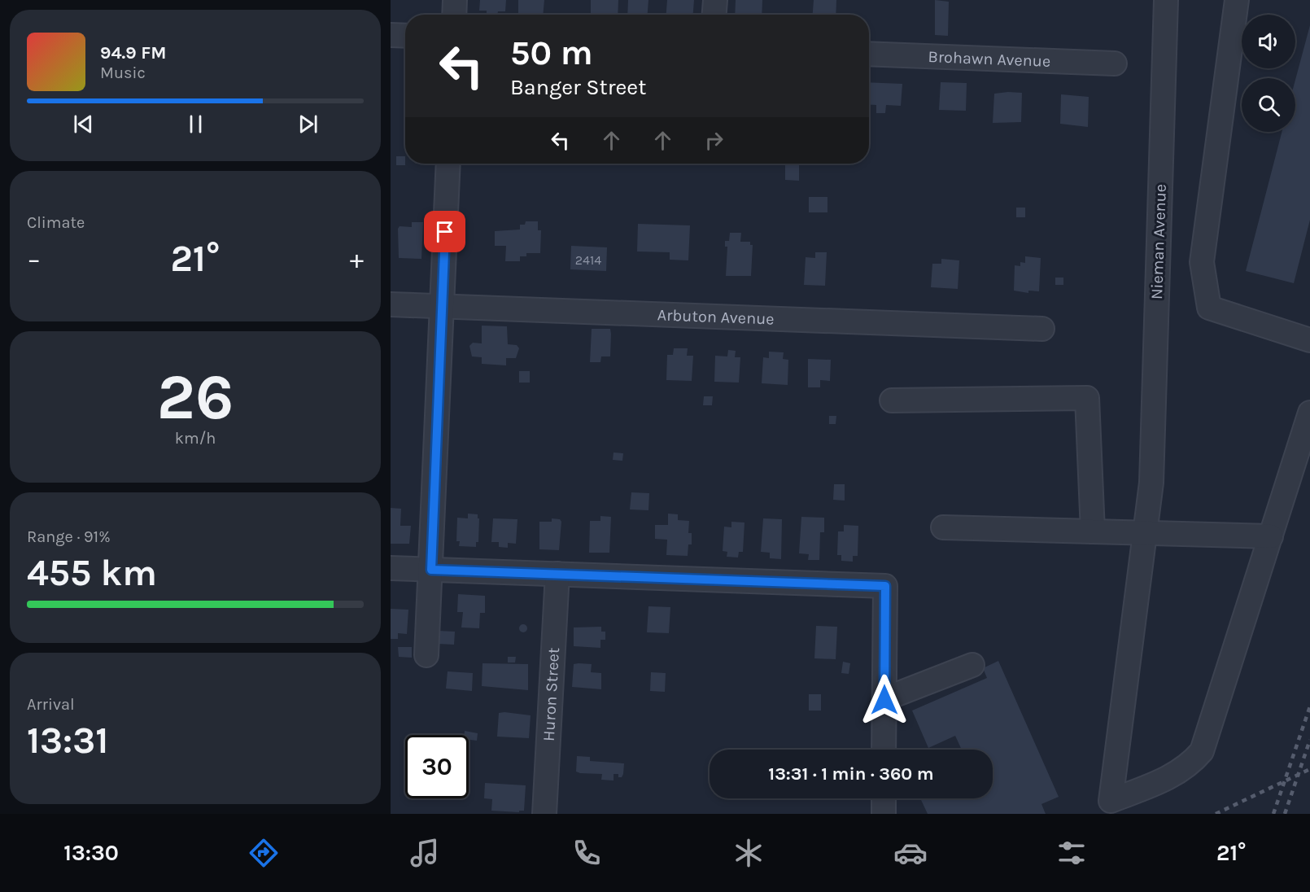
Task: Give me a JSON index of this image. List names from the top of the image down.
{
  "streets": {
    "street": [
      "Brohawn Avenue",
      "Nieman Avenue",
      "Arbuton Avenue",
      "Huron Street"
    ]
  },
  "house_numbers": ["2414"],
  "page": {
    "turn": ["50 m", "Banger Street"],
    "song": ["94.9 FM", "Music"],
    "tile": [
      "Climate",
      ["26", "km/h"],
      ["Range · 91%", "455 km"],
      ["Arrival", "13:31"]
    ],
    "heat": ["−", "21°", "+"],
    "limit": "30",
    "trip": "13:31 · 1 min · 360 m",
    "tabs": ["13:30", "21°"]
  }
}
